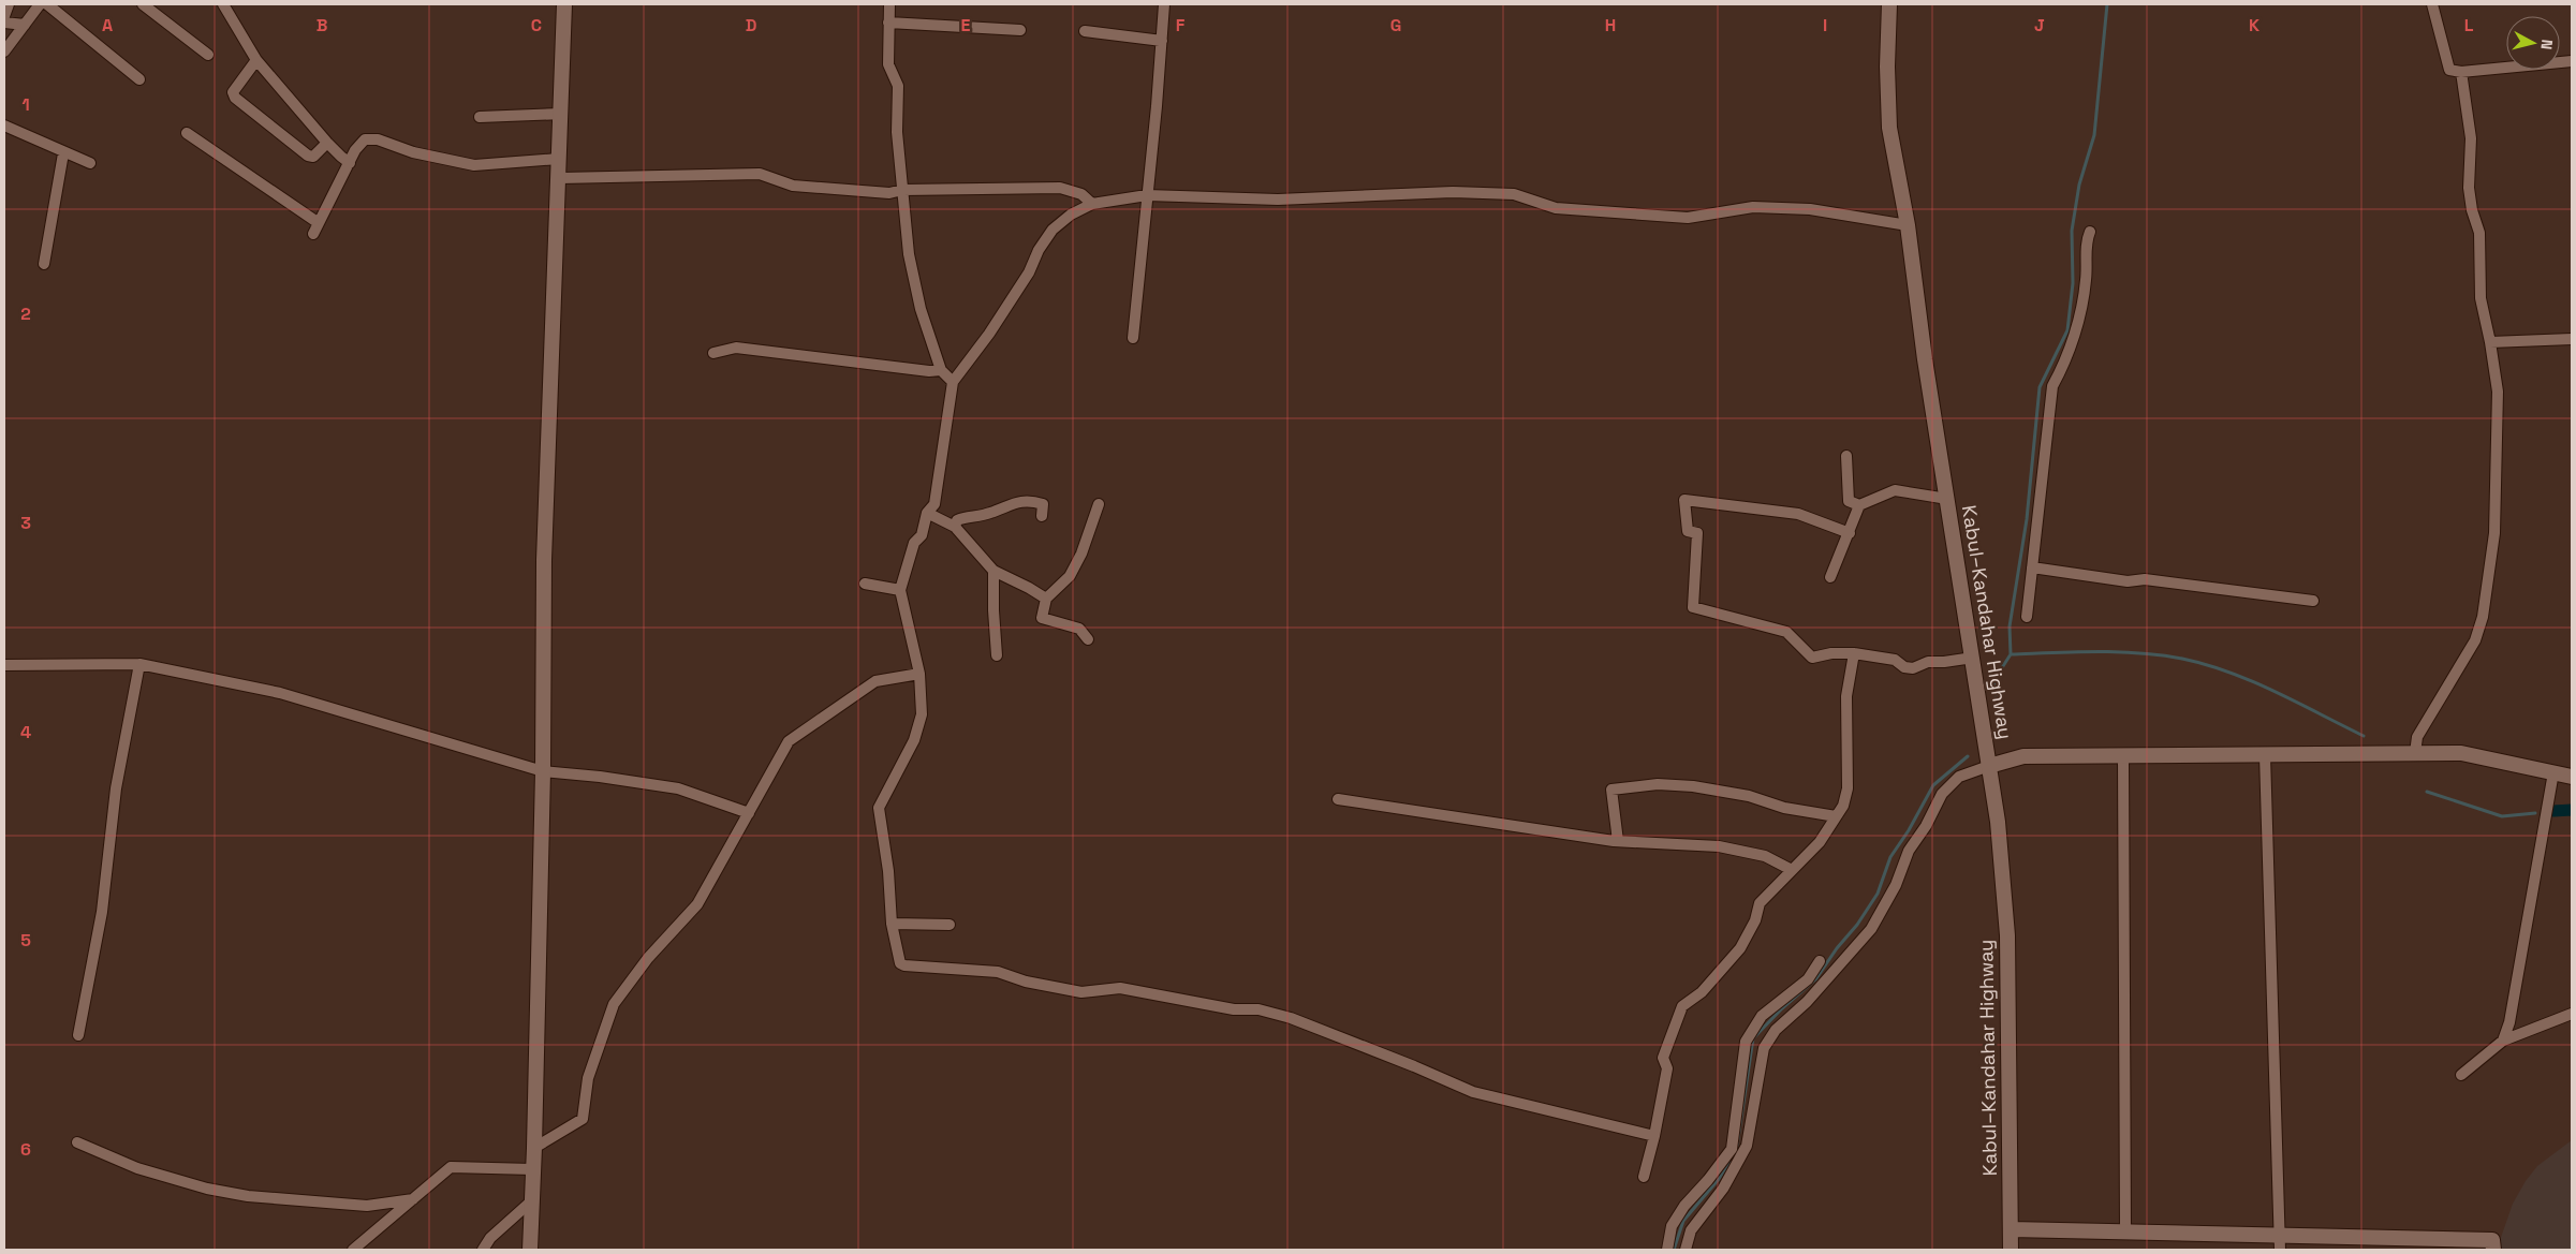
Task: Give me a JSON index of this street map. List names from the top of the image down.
{
  "streets": {
    "main road": ["Kabul–Kandahar Highway"]
  },
  "north": "right",
  "grid": {
    "columns": [
      "A",
      "B",
      "C",
      "D",
      "E",
      "F",
      "G",
      "H",
      "I",
      "J",
      "K",
      "L"
    ],
    "rows": [
      "1",
      "2",
      "3",
      "4",
      "5",
      "6"
    ]
  }
}
